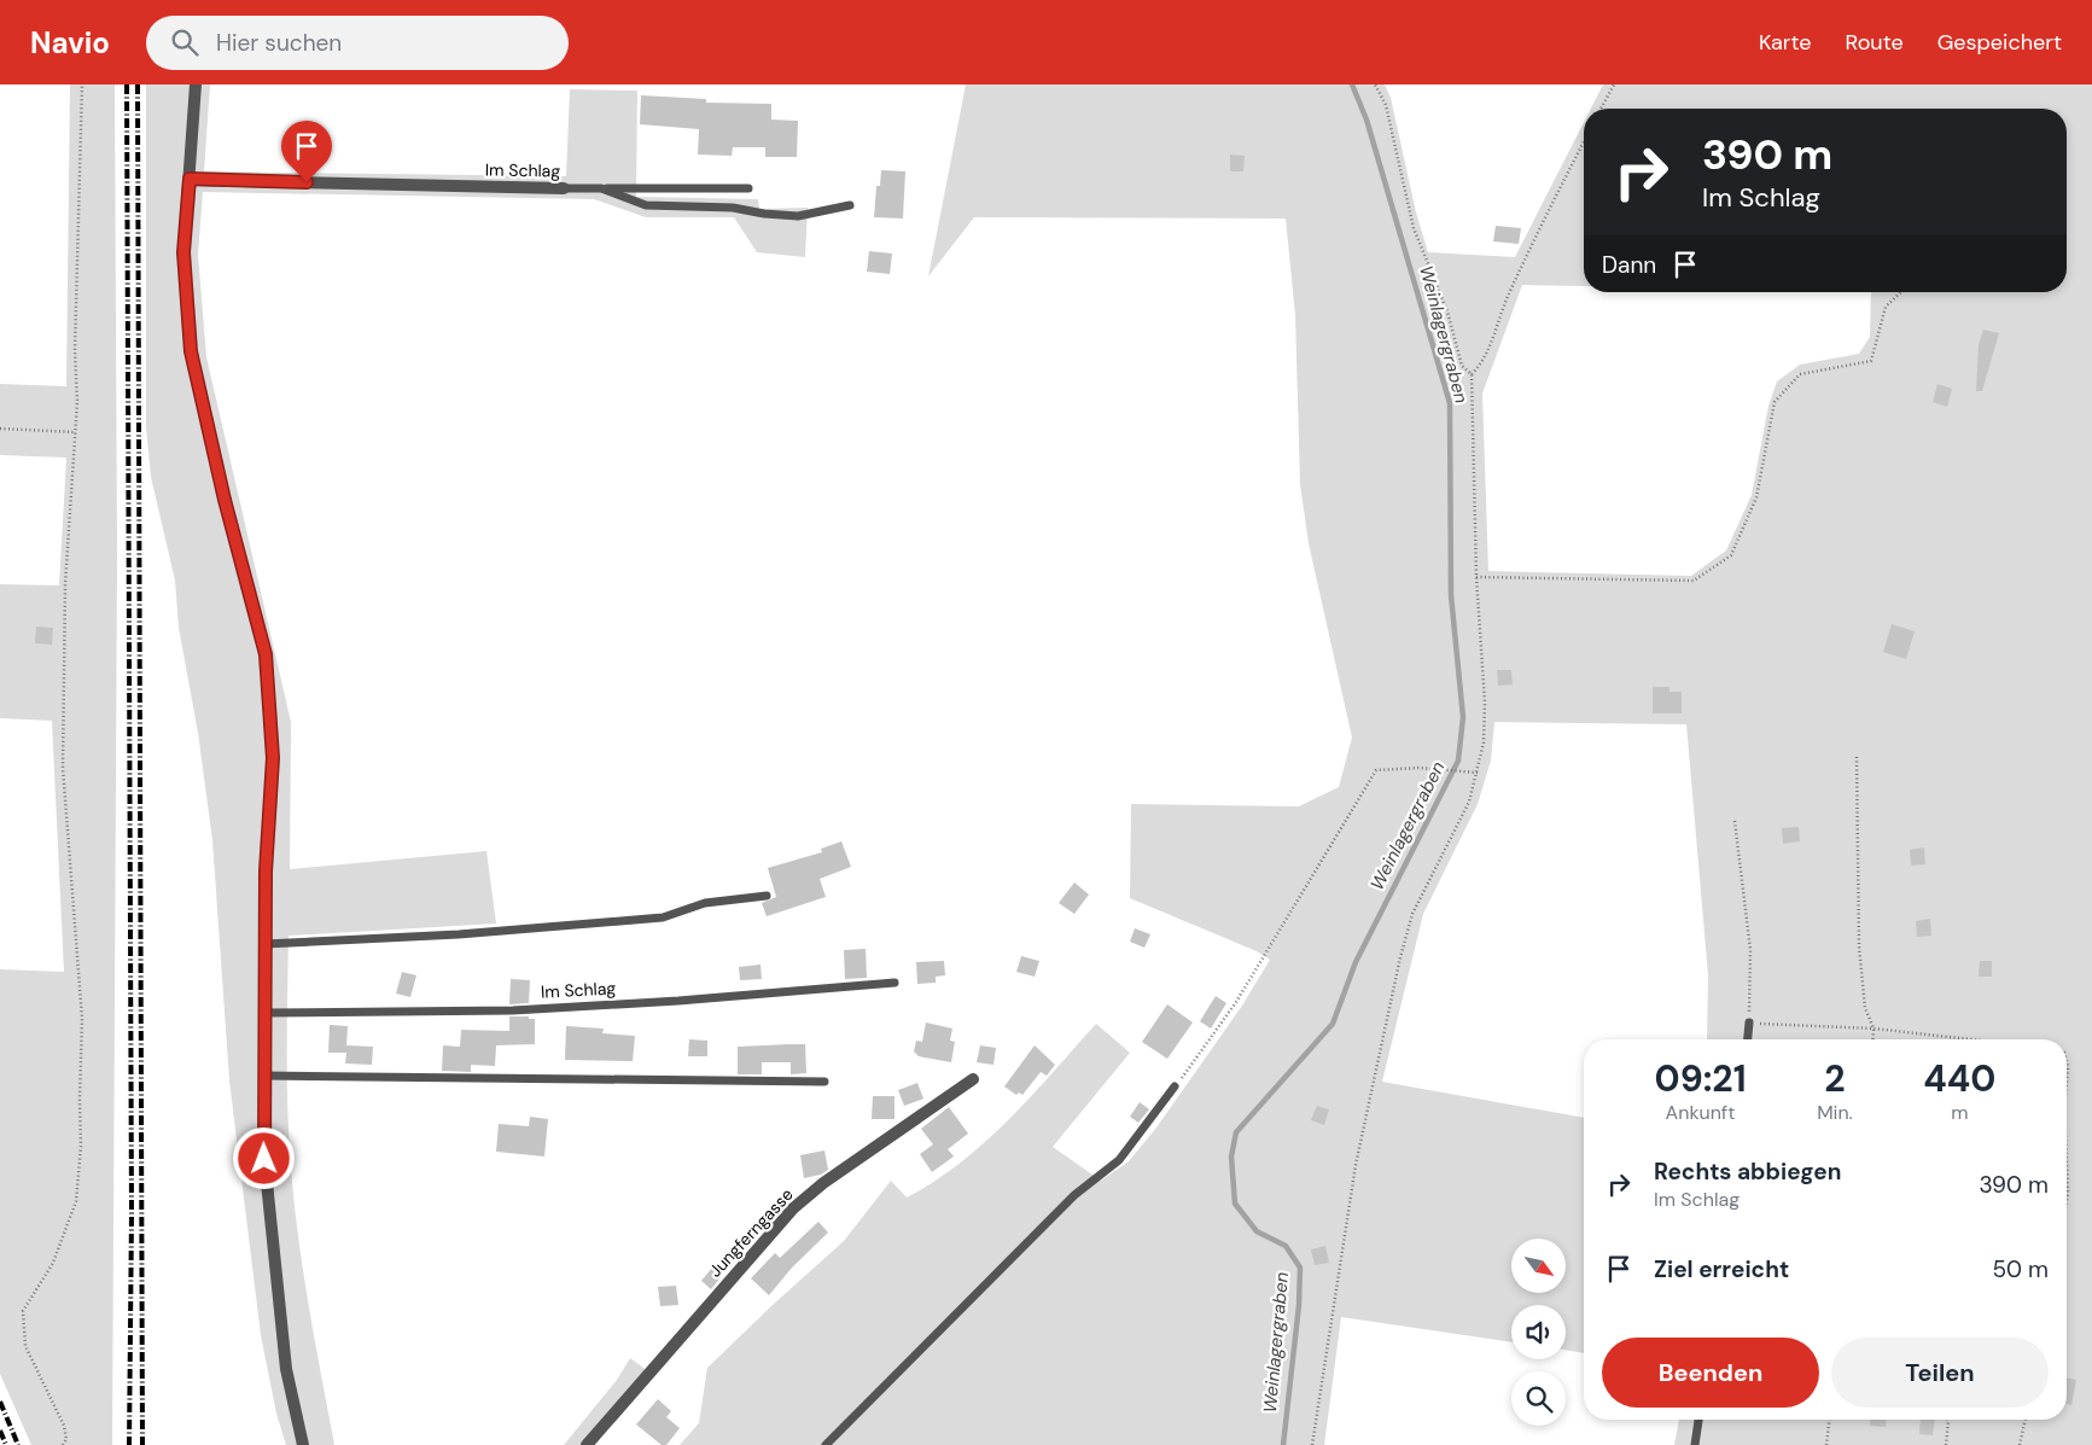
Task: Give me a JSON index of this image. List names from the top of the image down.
{
  "streets": {
    "street": ["Im Schlag", "Jungferngasse"]
  },
  "water": ["Weinlagergraben"],
  "north": "bottom right",
  "page": {
    "header": "Navio",
    "search": "Hier suchen",
    "nav": ["Karte", "Route", "Gespeichert"],
    "turn": ["390 m", "Im Schlag"],
    "then": "Dann",
    "eta": [
      "09:21",
      "Ankunft",
      "2",
      "Min.",
      "440",
      "m"
    ],
    "list": [
      {
        "name": "Rechts abbiegen",
        "note": "Im Schlag",
        "value": "390 m"
      },
      {
        "name": "Ziel erreicht",
        "value": "50 m"
      }
    ],
    "buttons": ["Beenden", "Teilen"]
  }
}
